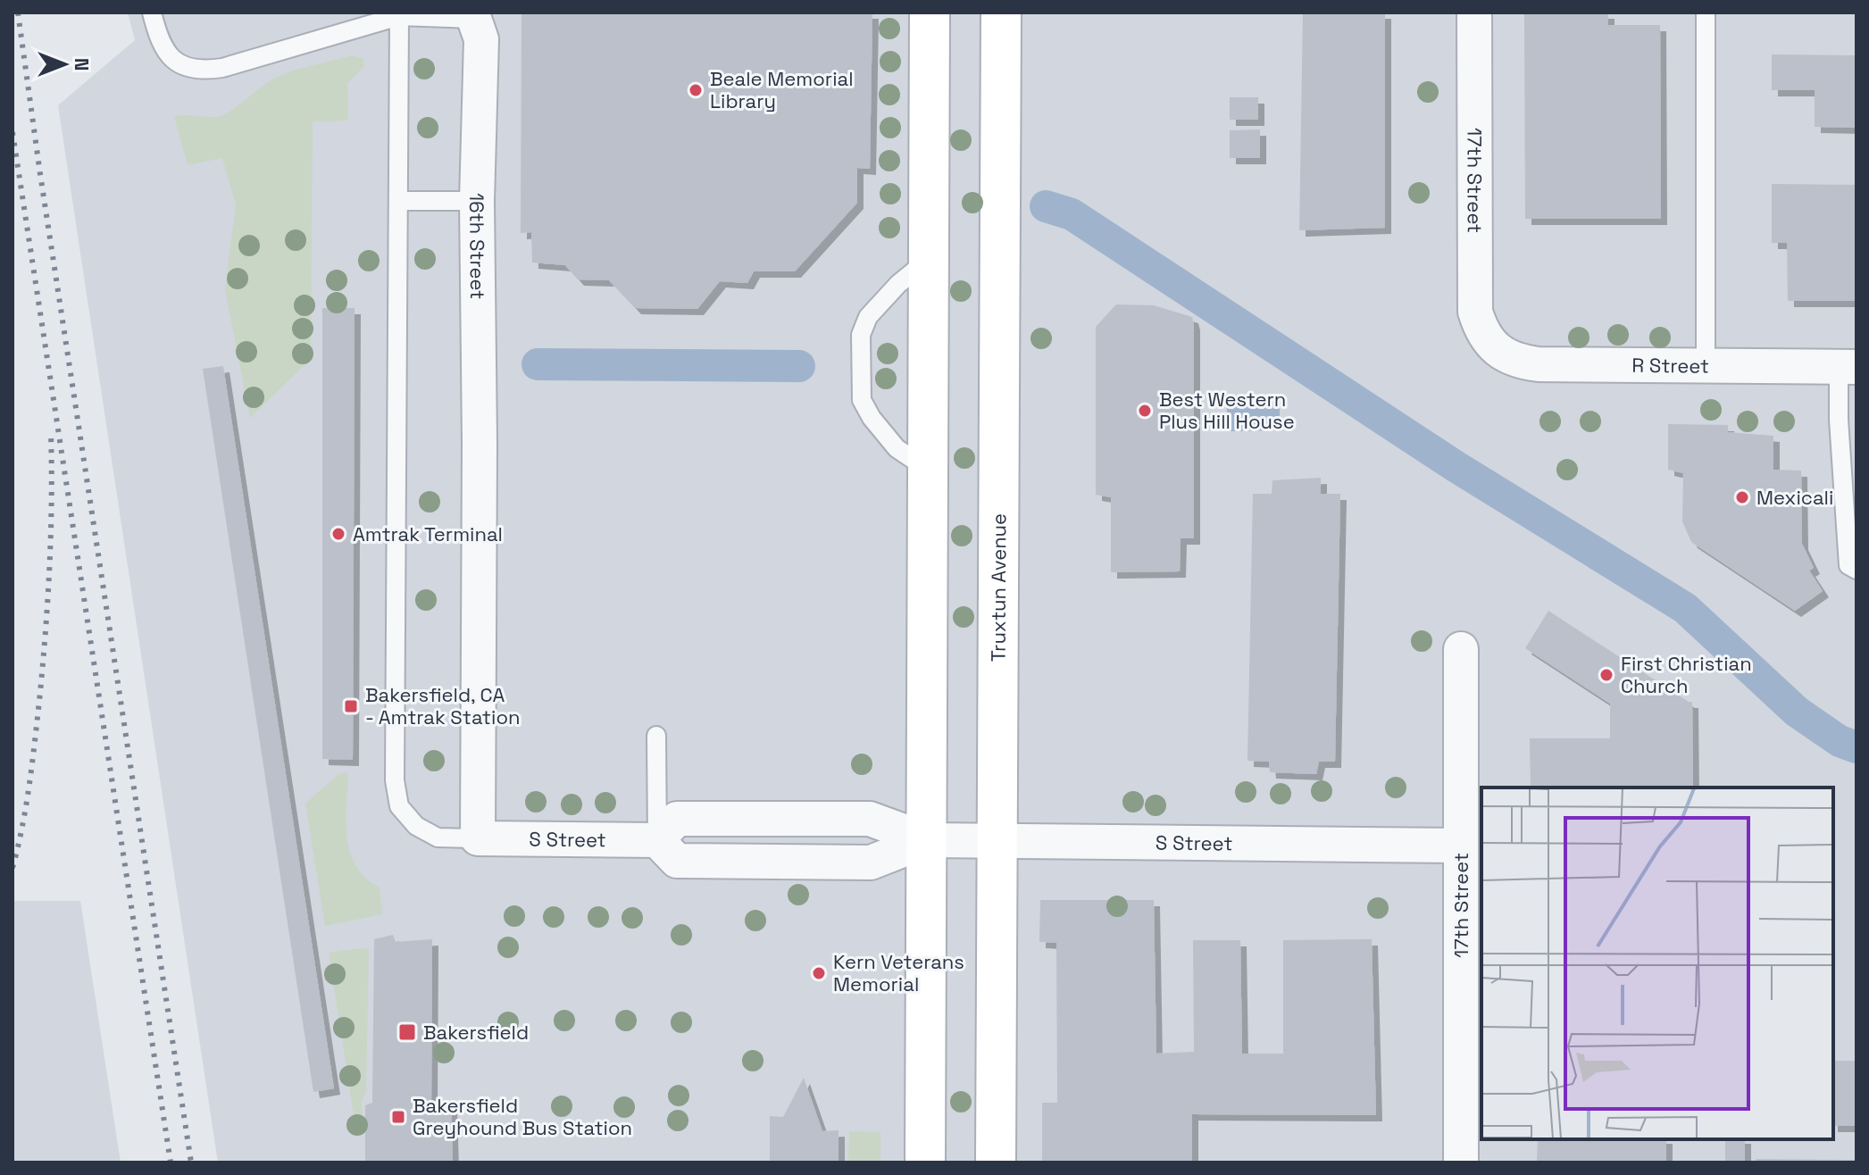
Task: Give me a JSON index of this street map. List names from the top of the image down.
{
  "streets": {
    "main road": ["Truxtun Avenue"],
    "street": [
      "17th Street",
      "16th Street",
      "R Street",
      "S Street"
    ]
  },
  "crossings": [
    ["17th Street", "R Street"],
    ["17th Street", "S Street"],
    ["16th Street", "S Street"],
    ["Truxtun Avenue", "S Street"]
  ],
  "places": {
    "other": [
      "Beale Memorial Library",
      "Best Western Plus Hill House",
      "Mexicali",
      "Amtrak Terminal",
      "First Christian Church",
      "Kern Veterans Memorial"
    ],
    "transit": ["Bakersfield, CA - Amtrak Station", "Bakersfield", "Bakersfield Greyhound Bus Station"]
  },
  "north": "right"
}
